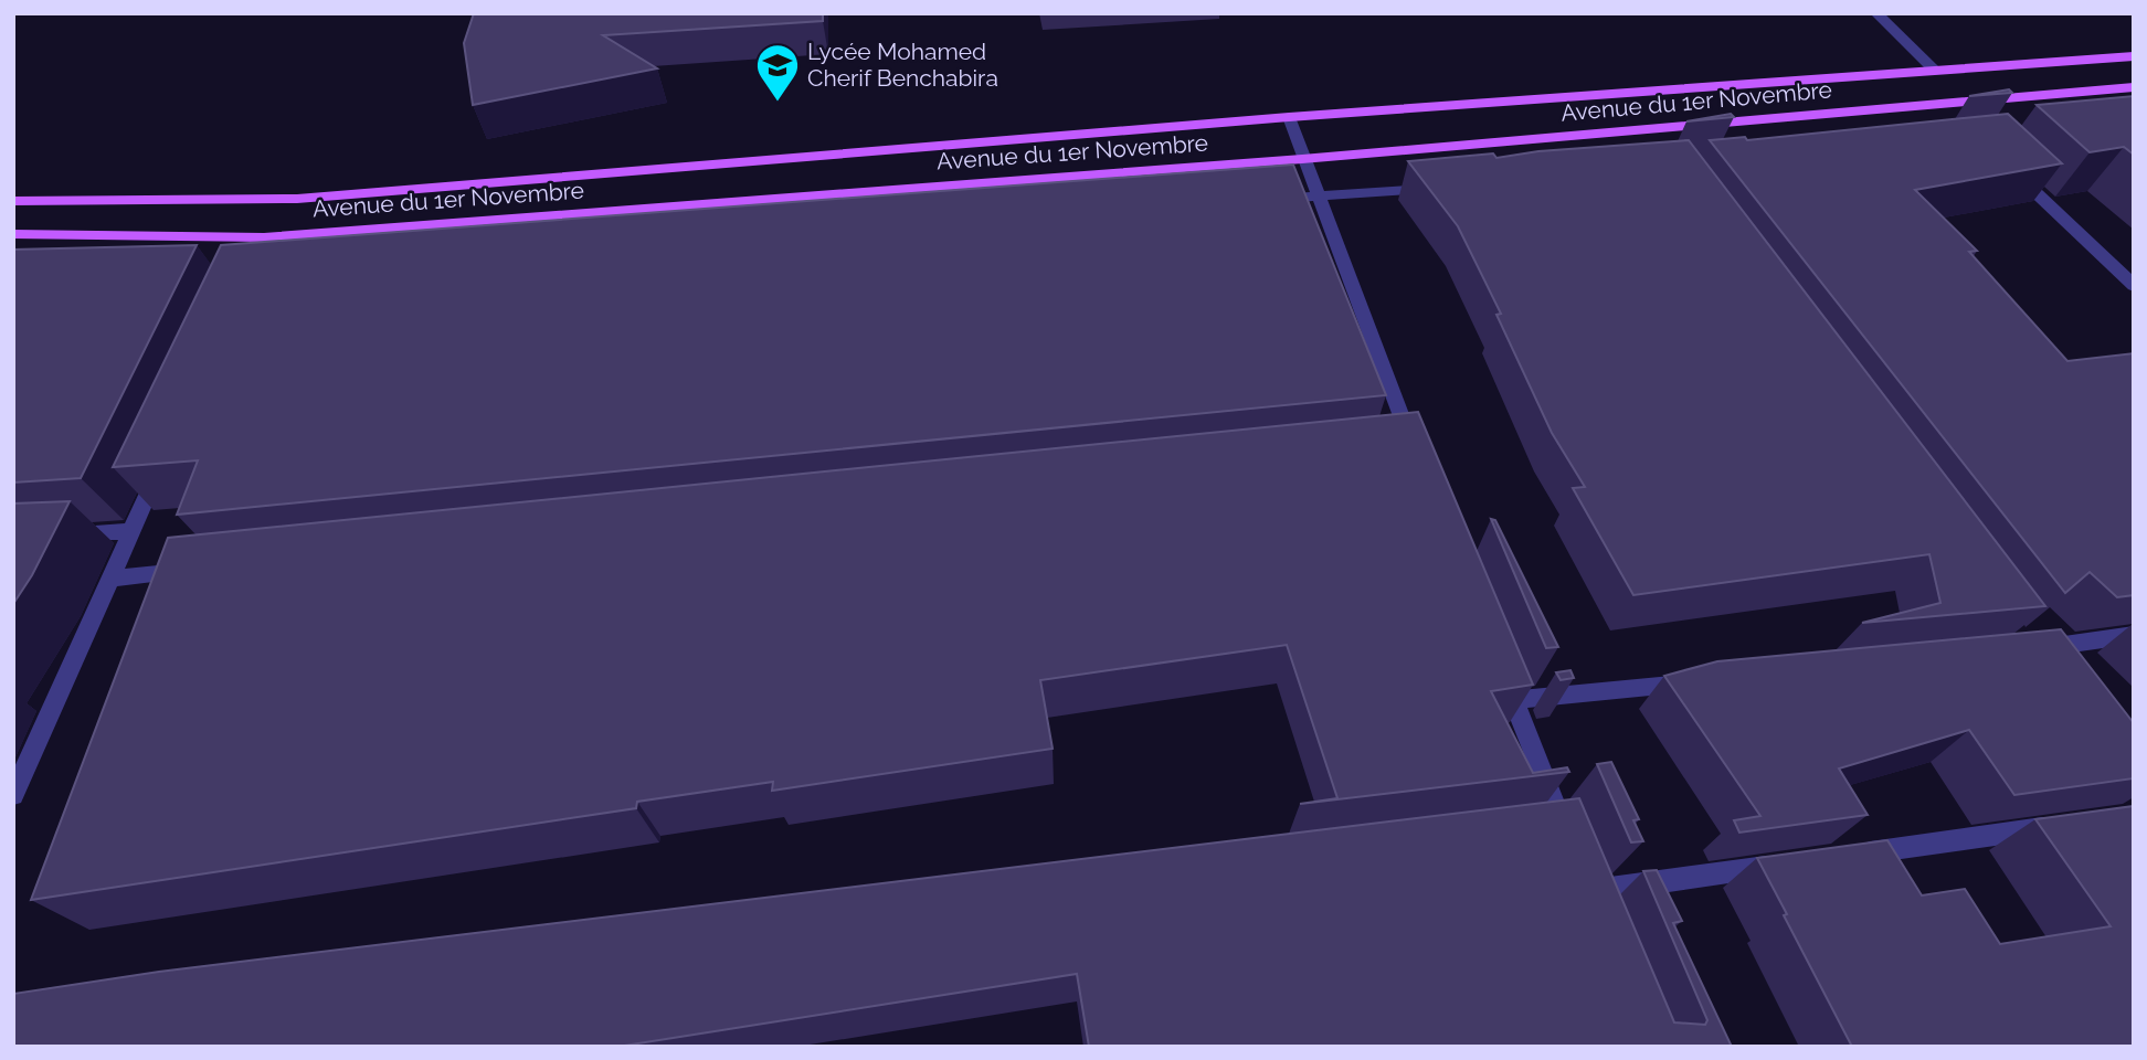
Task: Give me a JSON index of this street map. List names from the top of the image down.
{
  "streets": {
    "main road": ["Avenue du 1er Novembre"]
  },
  "places": {
    "school or university": ["Lycée Mohamed Cherif Benchabira"]
  }
}
